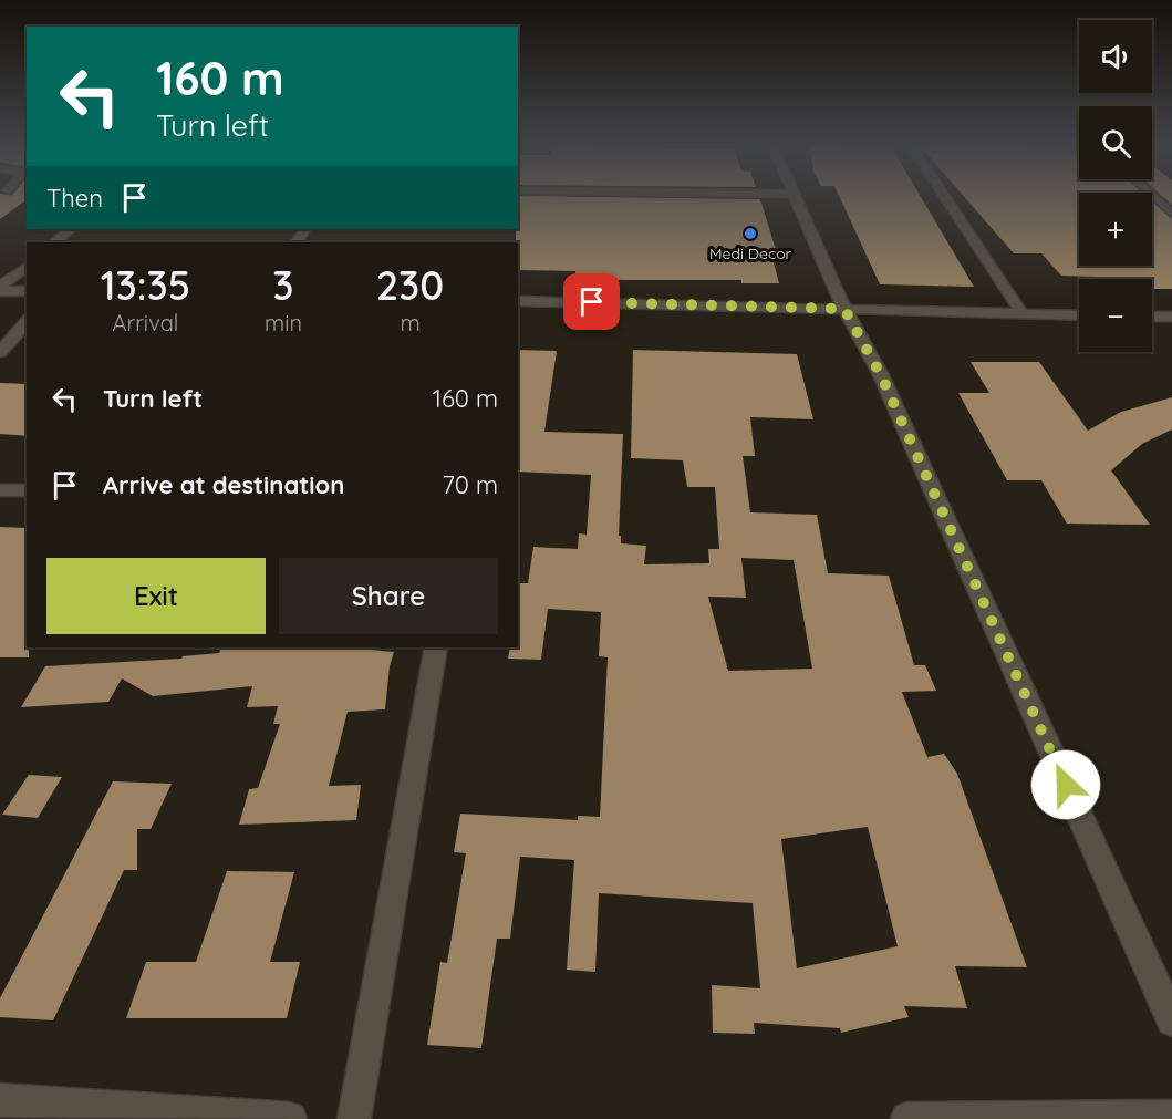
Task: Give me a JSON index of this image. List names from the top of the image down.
{
  "places": ["Medi Decor"],
  "page": {
    "map_buttons": ["+", "−"],
    "turn": ["160 m", "Turn left"],
    "then": "Then",
    "eta": [
      "13:35",
      "Arrival",
      "3",
      "min",
      "230",
      "m"
    ],
    "list": [
      {
        "name": "Turn left",
        "value": "160 m"
      },
      {
        "name": "Arrive at destination",
        "value": "70 m"
      }
    ],
    "buttons": ["Exit", "Share"]
  }
}
